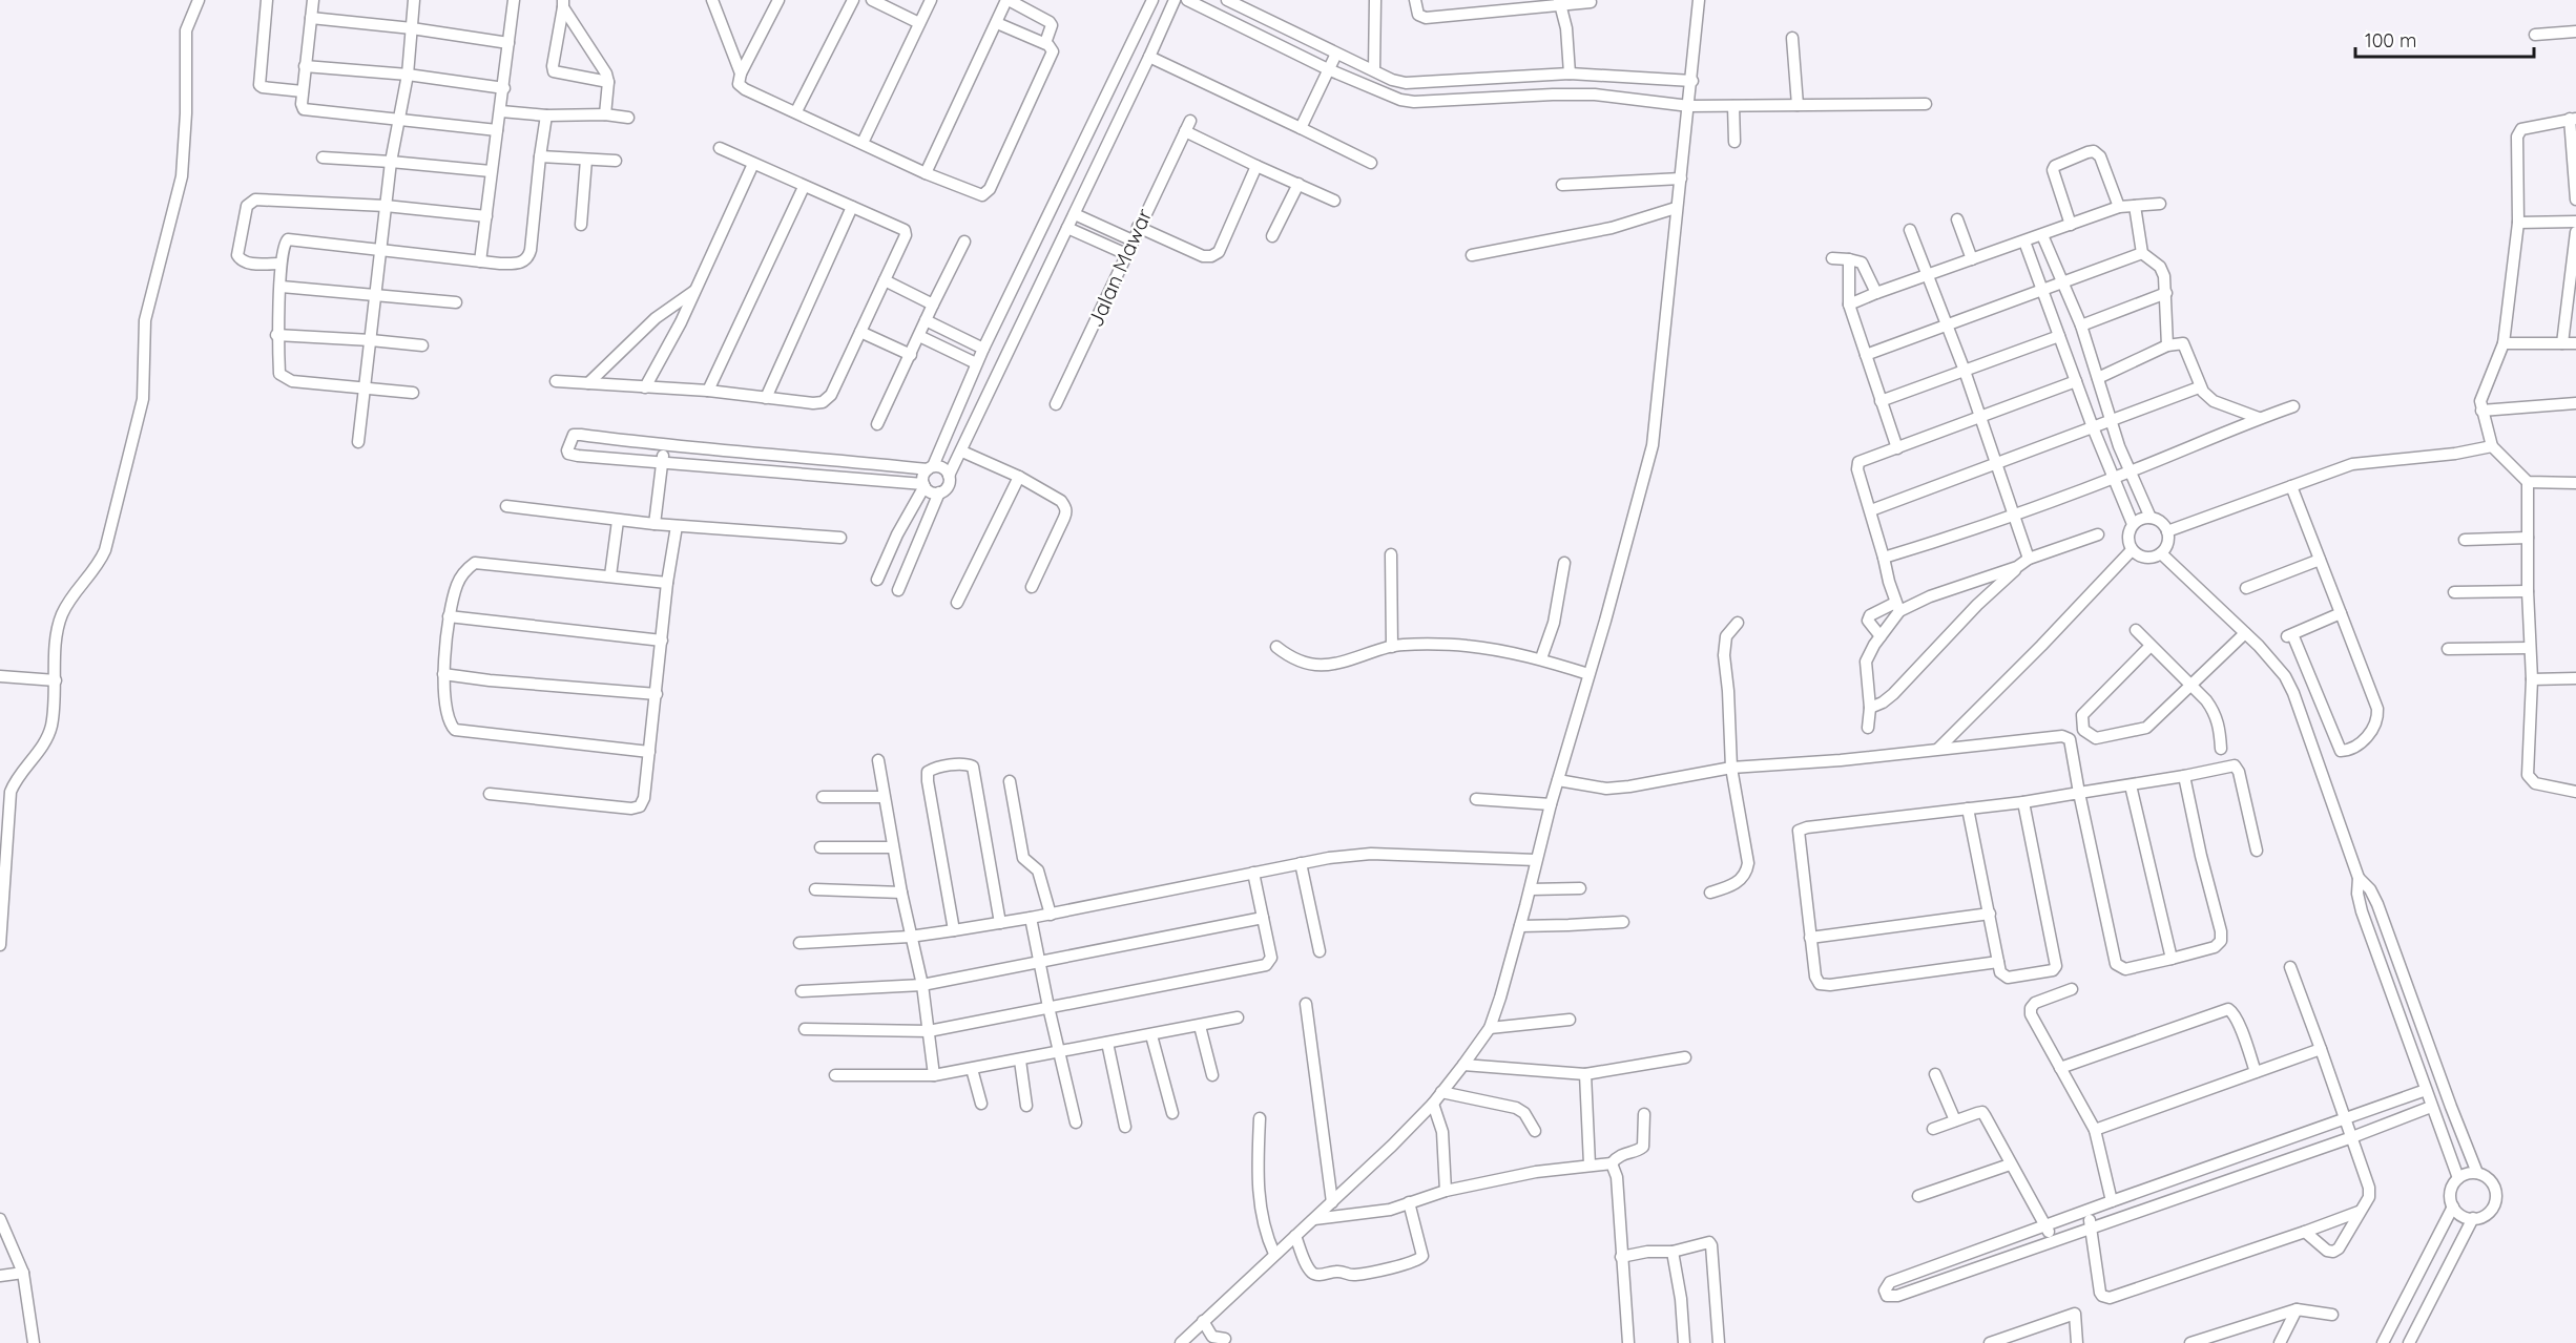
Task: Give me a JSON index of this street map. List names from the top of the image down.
{
  "streets": {
    "street": ["Jalan Mawar"]
  },
  "scale_bar": "100 m"
}
